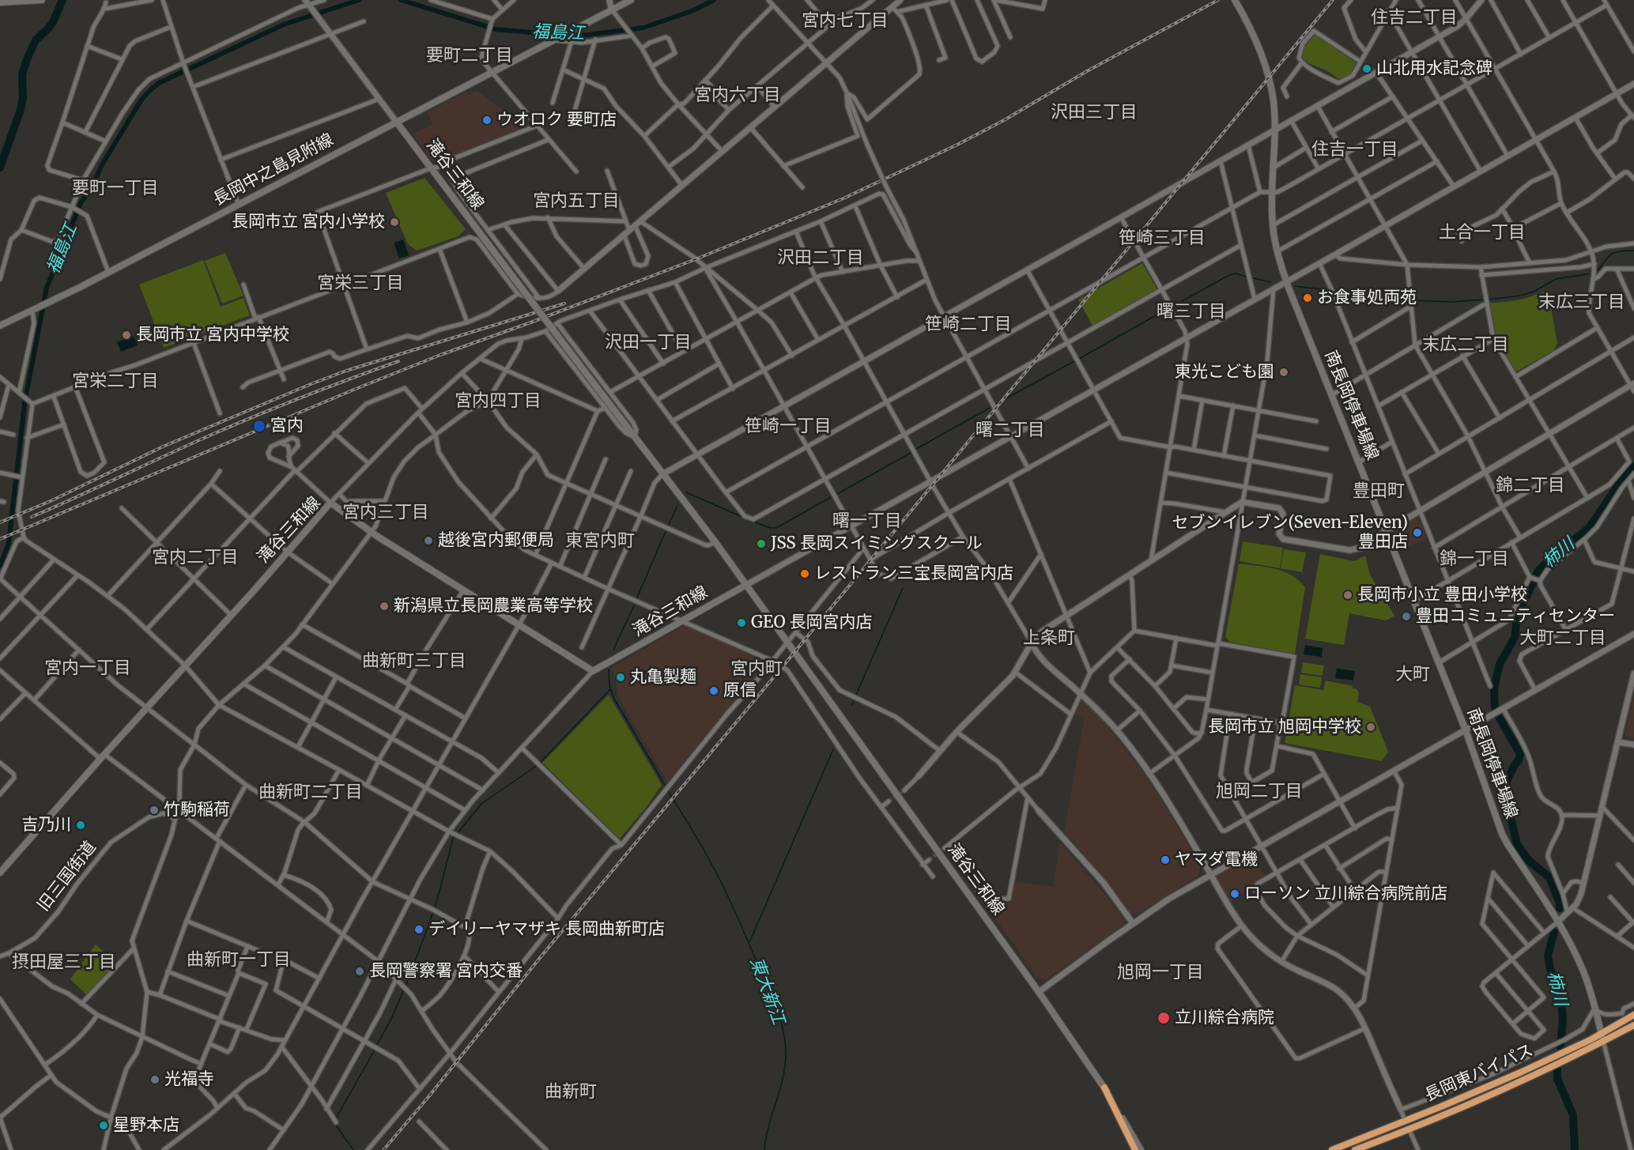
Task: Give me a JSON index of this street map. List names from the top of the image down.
{
  "streets": {
    "highway": ["長岡東バイパス"],
    "main road": ["長岡中之島見附線", "滝谷三和線", "南長岡停車場線"],
    "street": ["旧三国街道"]
  },
  "crossings": [
    ["長岡中之島見附線", "滝谷三和線"],
    ["南長岡停車場線", "長岡東バイパス"]
  ],
  "districts": [
    "住吉二丁目",
    "宮内七丁目",
    "要町二丁目",
    "宮内六丁目",
    "沢田三丁目",
    "住吉一丁目",
    "要町一丁目",
    "宮内五丁目",
    "土合一丁目",
    "笹崎三丁目",
    "沢田二丁目",
    "宮栄三丁目",
    "末広三丁目",
    "曙三丁目",
    "笹崎二丁目",
    "沢田一丁目",
    "末広二丁目",
    "宮栄二丁目",
    "宮内四丁目",
    "笹崎一丁目",
    "曙二丁目",
    "錦二丁目",
    "豊田町",
    "宮内三丁目",
    "曙一丁目",
    "東宮内町",
    "宮内二丁目",
    "錦一丁目",
    "上条町",
    "大町二丁目",
    "曲新町三丁目",
    "宮内一丁目",
    "宮内町",
    "大町",
    "旭岡二丁目",
    "曲新町二丁目",
    "曲新町一丁目",
    "摂田屋三丁目",
    "旭岡一丁目",
    "曲新町"
  ],
  "water": ["福島江", "柿川", "東大新江"],
  "places": [
    "山北用水記念碑",
    "ウオロク 要町店",
    "長岡市立 宮内小学校",
    "お食事処両苑",
    "長岡市立 宮内中学校",
    "東光こども園",
    "宮内",
    "セブンイレブン(Seven-Eleven) 豊田店",
    "越後宮内郵便局",
    "JSS 長岡スイミングスクール",
    "レストラン三宝長岡宮内店",
    "長岡市小立 豊田小学校",
    "新潟県立長岡農業高等学校",
    "豊田コミュニティセンター",
    "GEO 長岡宮内店",
    "丸亀製麺",
    "原信",
    "長岡市立 旭岡中学校",
    "竹駒稲荷",
    "吉乃川",
    "ヤマダ電機",
    "ローソン 立川綜合病院前店",
    "デイリーヤマザキ 長岡曲新町店",
    "長岡警察署 宮内交番",
    "立川綜合病院",
    "光福寺",
    "星野本店"
  ]
}
